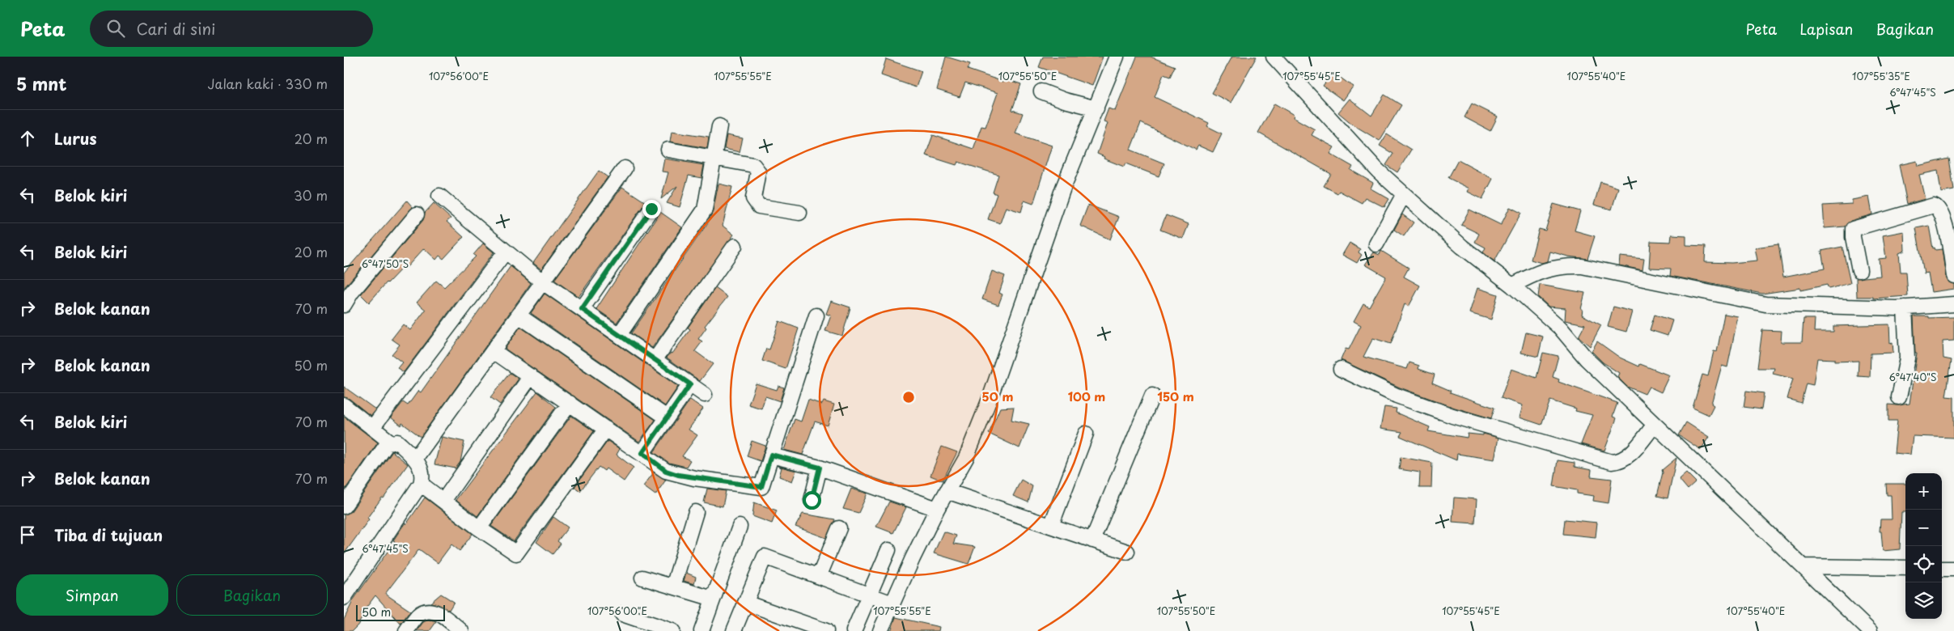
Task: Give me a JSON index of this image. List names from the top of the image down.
{
  "scale_bar": "50 m",
  "page": {
    "header": "Peta",
    "search": "Cari di sini",
    "nav": ["Peta", "Lapisan", "Bagikan"],
    "heading": ["5 mnt", "Jalan kaki · 330 m"],
    "list": [
      ["Lurus", "20 m"],
      ["Belok kiri", "30 m"],
      ["Belok kiri", "20 m"],
      ["Belok kanan", "70 m"],
      ["Belok kanan", "50 m"],
      ["Belok kiri", "70 m"],
      ["Belok kanan", "70 m"],
      "Tiba di tujuan"
    ],
    "map_buttons": ["+", "−"],
    "buttons": ["Simpan", "Bagikan"],
    "scale": "50 m"
  },
  "coordinates": [
    "107°56'00\"E",
    "107°55'55\"E",
    "107°55'50\"E",
    "107°55'45\"E",
    "107°55'40\"E",
    "107°55'35\"E",
    "6°47'45\"S",
    "6°47'50\"S",
    "6°47'40\"S"
  ],
  "rings": ["50 m", "100 m", "150 m"]
}
